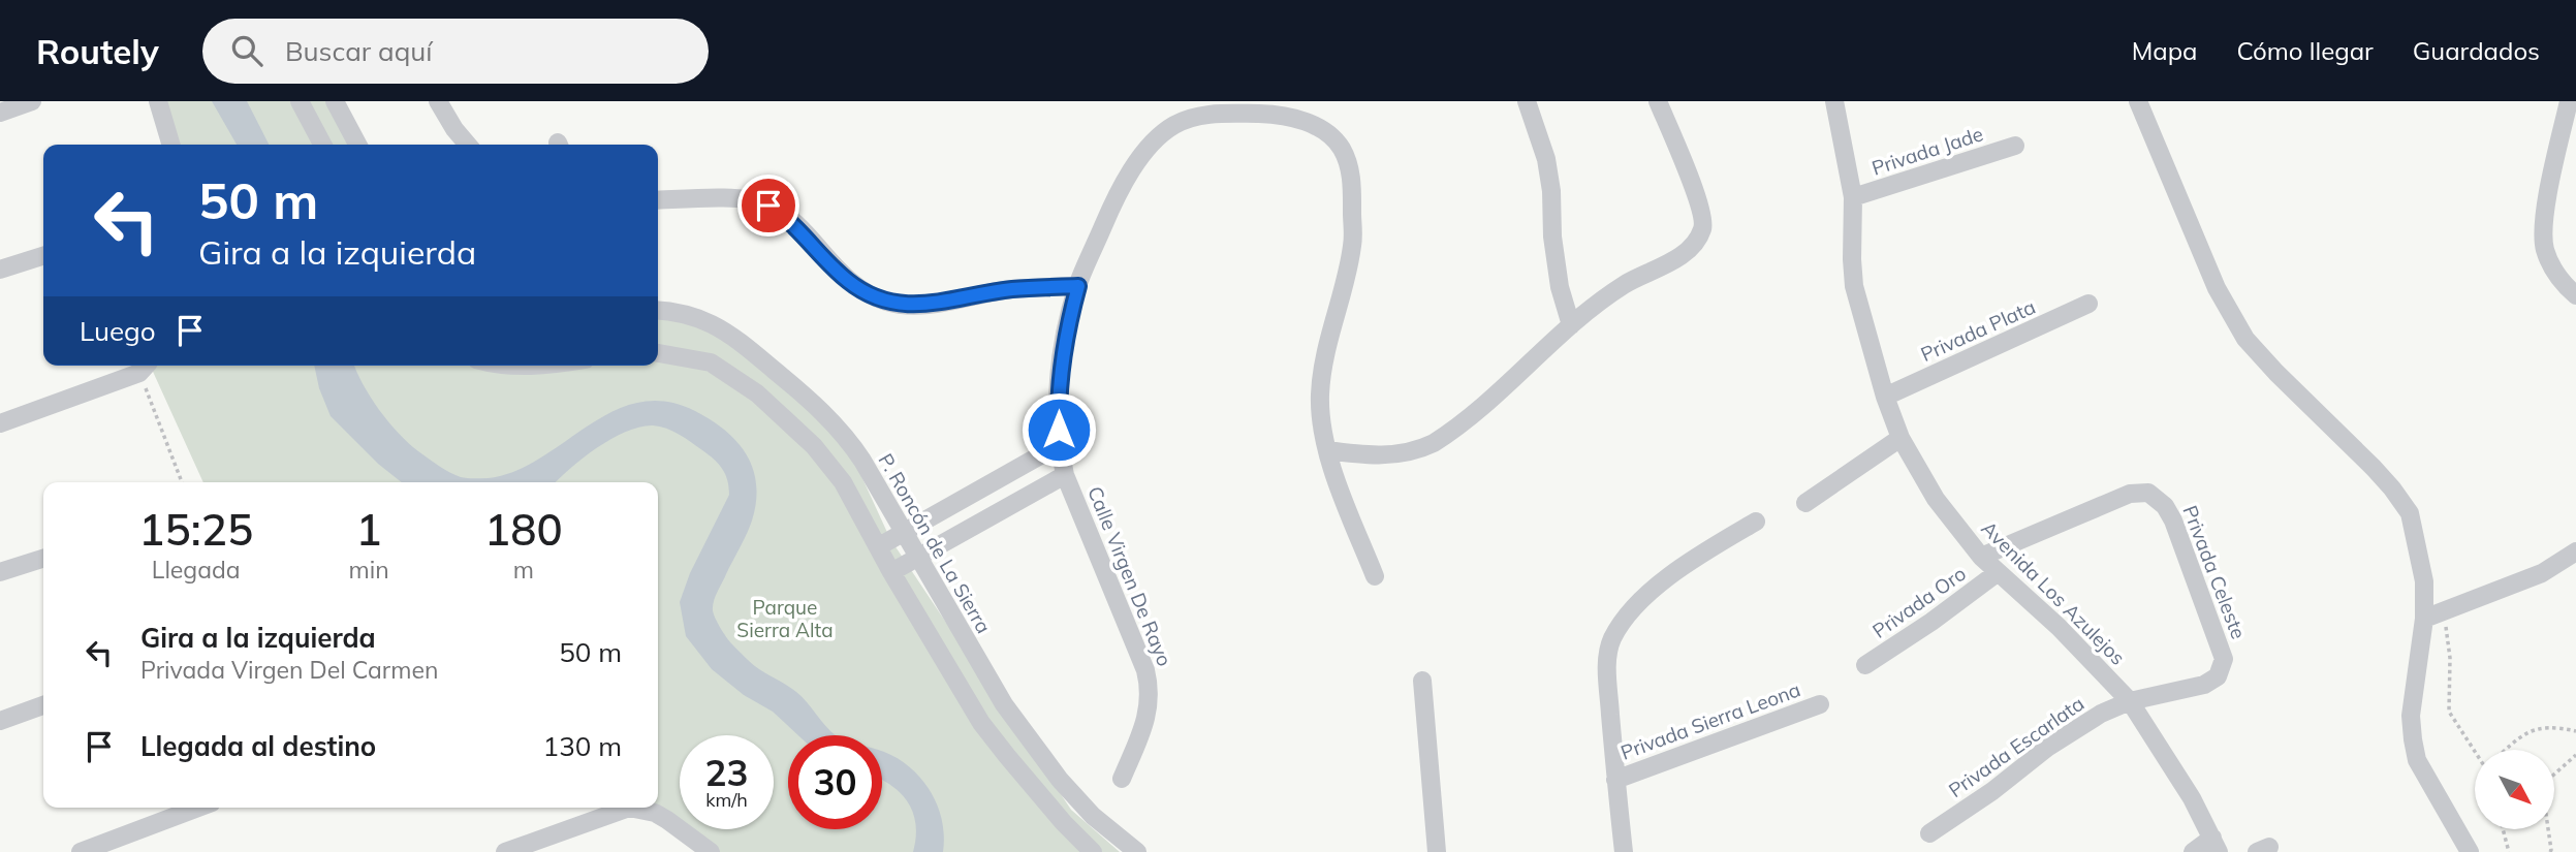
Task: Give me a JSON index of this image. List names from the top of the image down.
{
  "streets": {
    "street": [
      "Privada Jade",
      "Privada Plata",
      "P. Roncón de La Sierra",
      "Privada Celeste",
      "Calle Virgen De Rayo",
      "Avenida Los Azulejos",
      "Privada Oro",
      "Privada Sierra Leona",
      "Privada Escarlata"
    ]
  },
  "crossings": [
    ["Privada Jade", "Avenida Los Azulejos"],
    ["Privada Plata", "Avenida Los Azulejos"],
    ["Privada Celeste", "Avenida Los Azulejos"],
    ["Privada Celeste", "Privada Escarlata"],
    ["Avenida Los Azulejos", "Privada Oro"],
    ["Avenida Los Azulejos", "Privada Escarlata"]
  ],
  "parks": ["Parque Sierra Alta"],
  "north": "bottom right",
  "page": {
    "header": "Routely",
    "search": "Buscar aquí",
    "nav": ["Mapa", "Cómo llegar", "Guardados"],
    "turn": ["50 m", "Gira a la izquierda"],
    "then": "Luego",
    "eta": [
      "15:25",
      "Llegada",
      "1",
      "min",
      "180",
      "m"
    ],
    "list": [
      {
        "name": "Gira a la izquierda",
        "note": "Privada Virgen Del Carmen",
        "value": "50 m"
      },
      {
        "name": "Llegada al destino",
        "value": "130 m"
      }
    ],
    "speed": "23 km/h",
    "limit": "30"
  }
}
